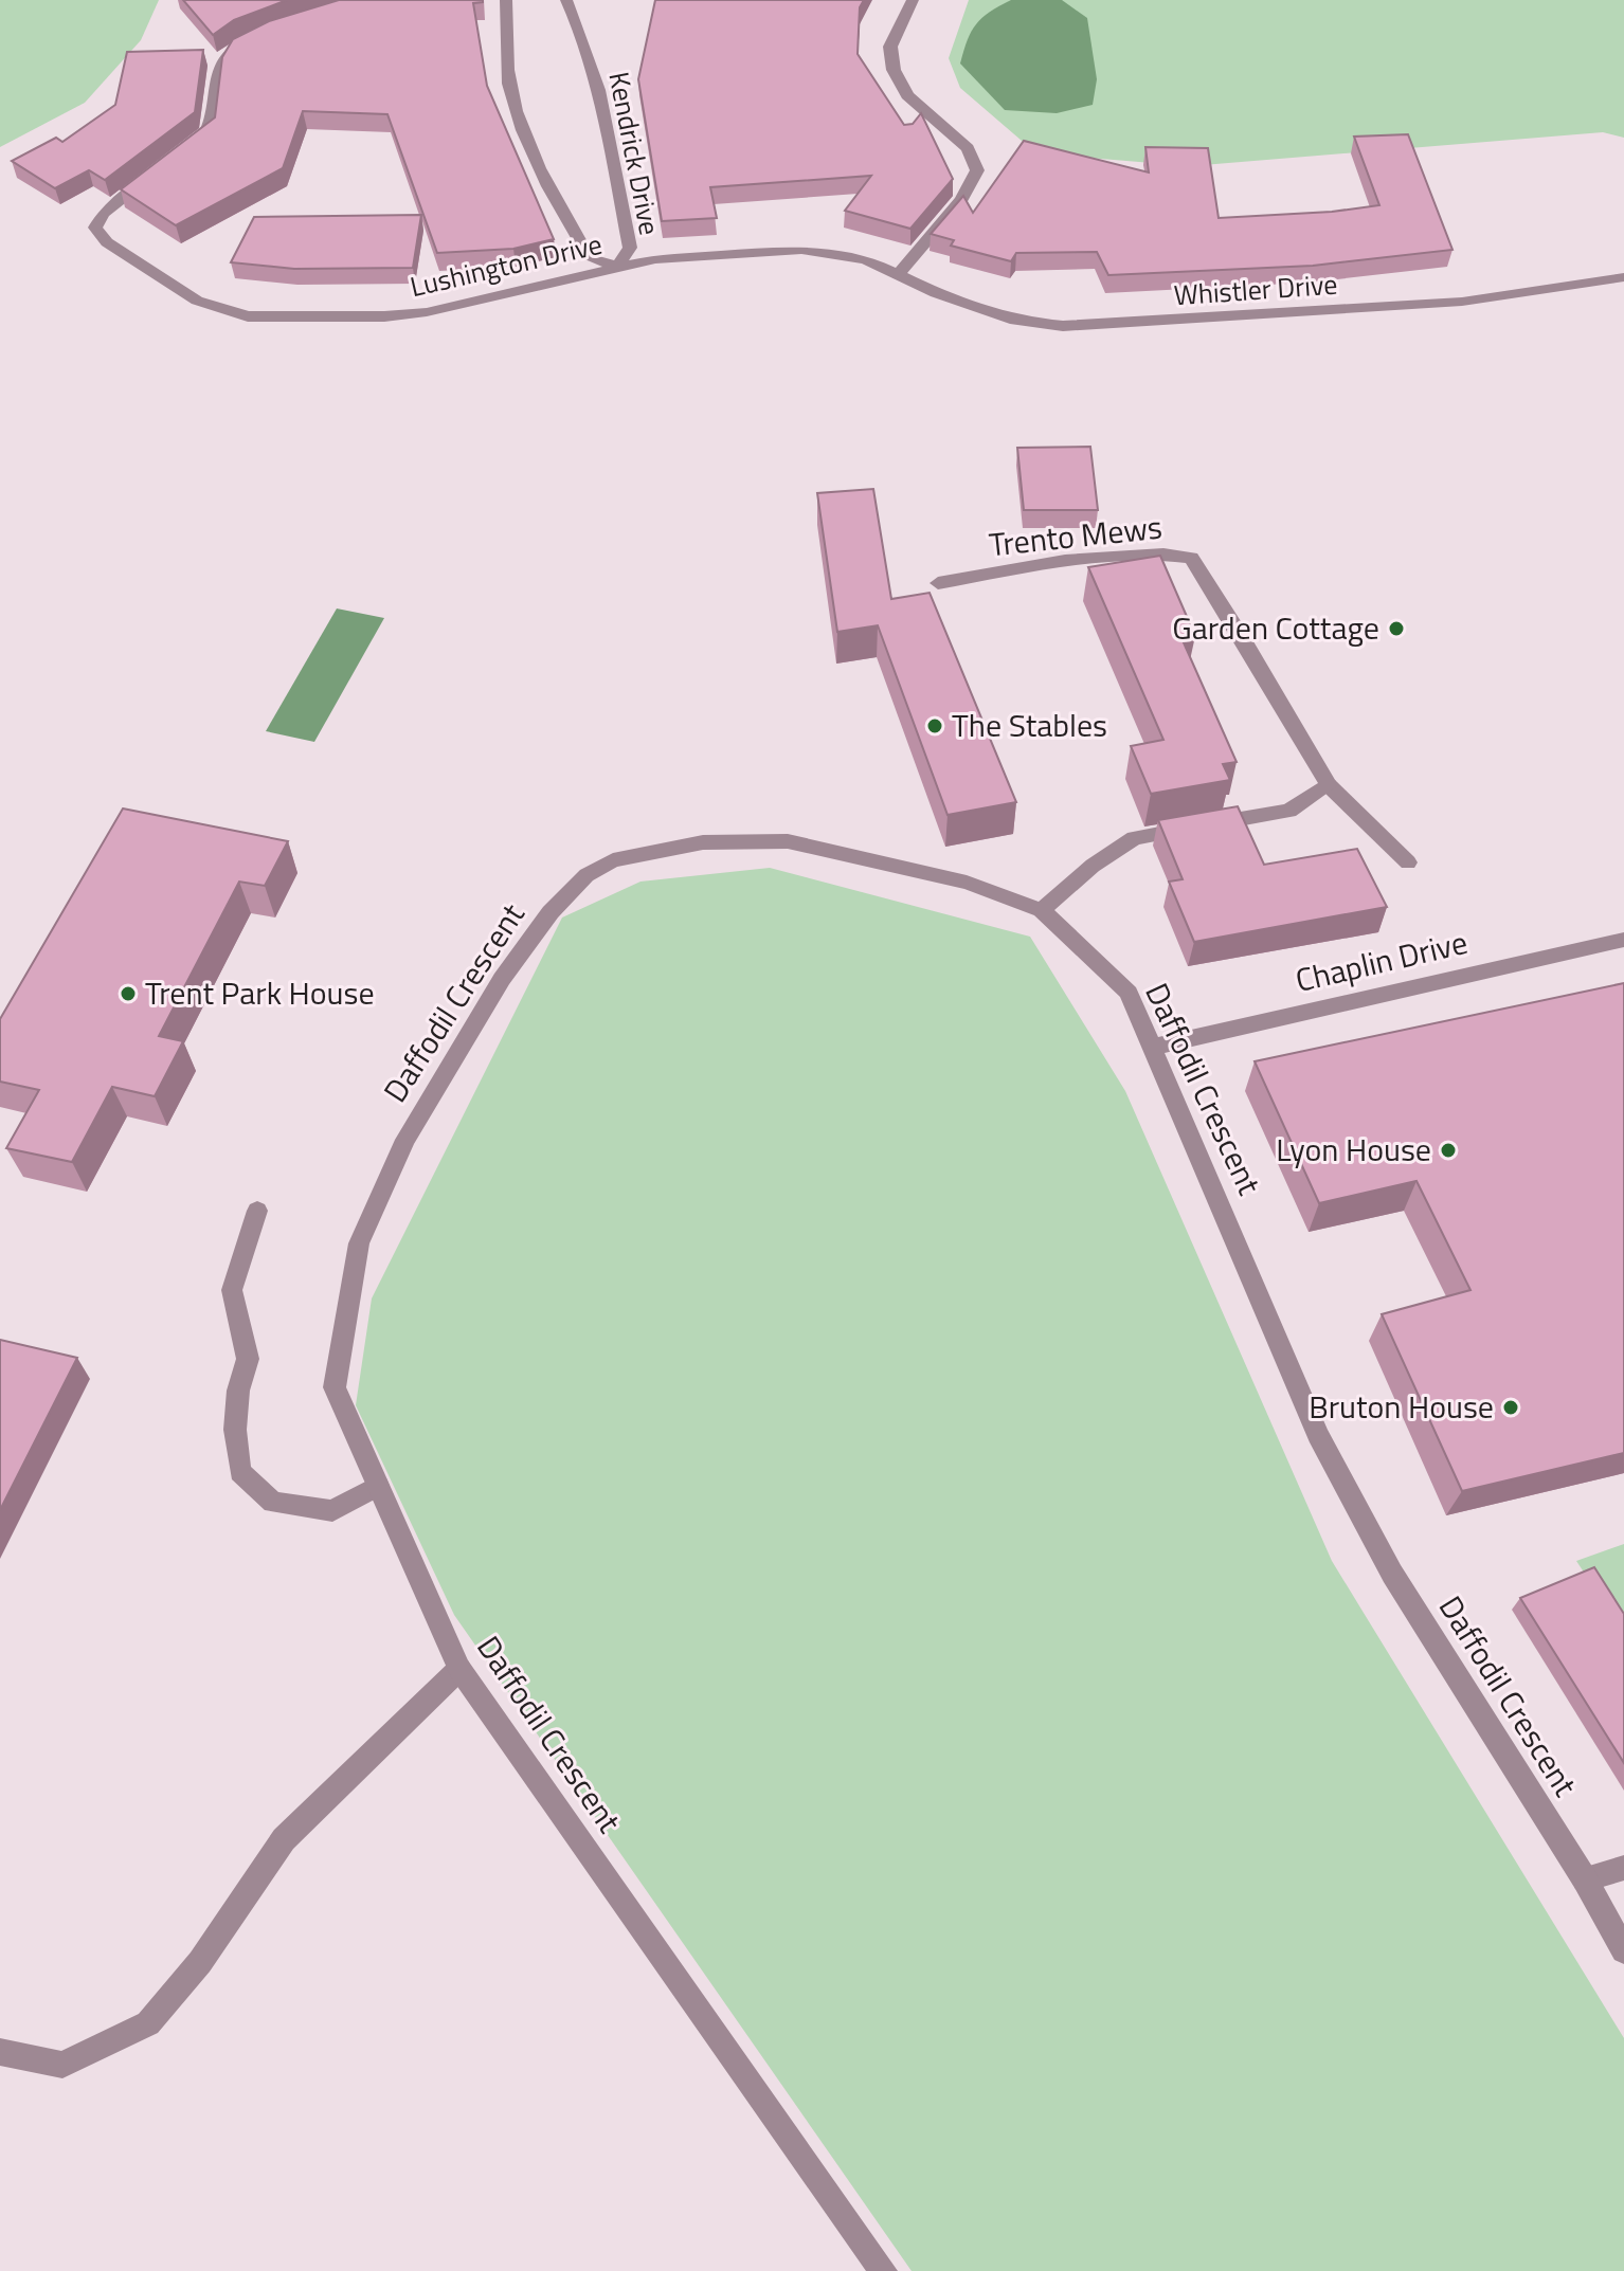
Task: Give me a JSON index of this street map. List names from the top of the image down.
{
  "streets": {
    "street": [
      "Kendrick Drive",
      "Lushington Drive",
      "Whistler Drive",
      "Trento Mews",
      "Chaplin Drive",
      "Daffodil Crescent"
    ]
  },
  "crossings": [
    ["Kendrick Drive", "Lushington Drive"],
    ["Lushington Drive", "Whistler Drive"],
    ["Chaplin Drive", "Daffodil Crescent"]
  ],
  "places": [
    "Garden Cottage",
    "The Stables",
    "Trent Park House",
    "Lyon House",
    "Bruton House"
  ]
}
